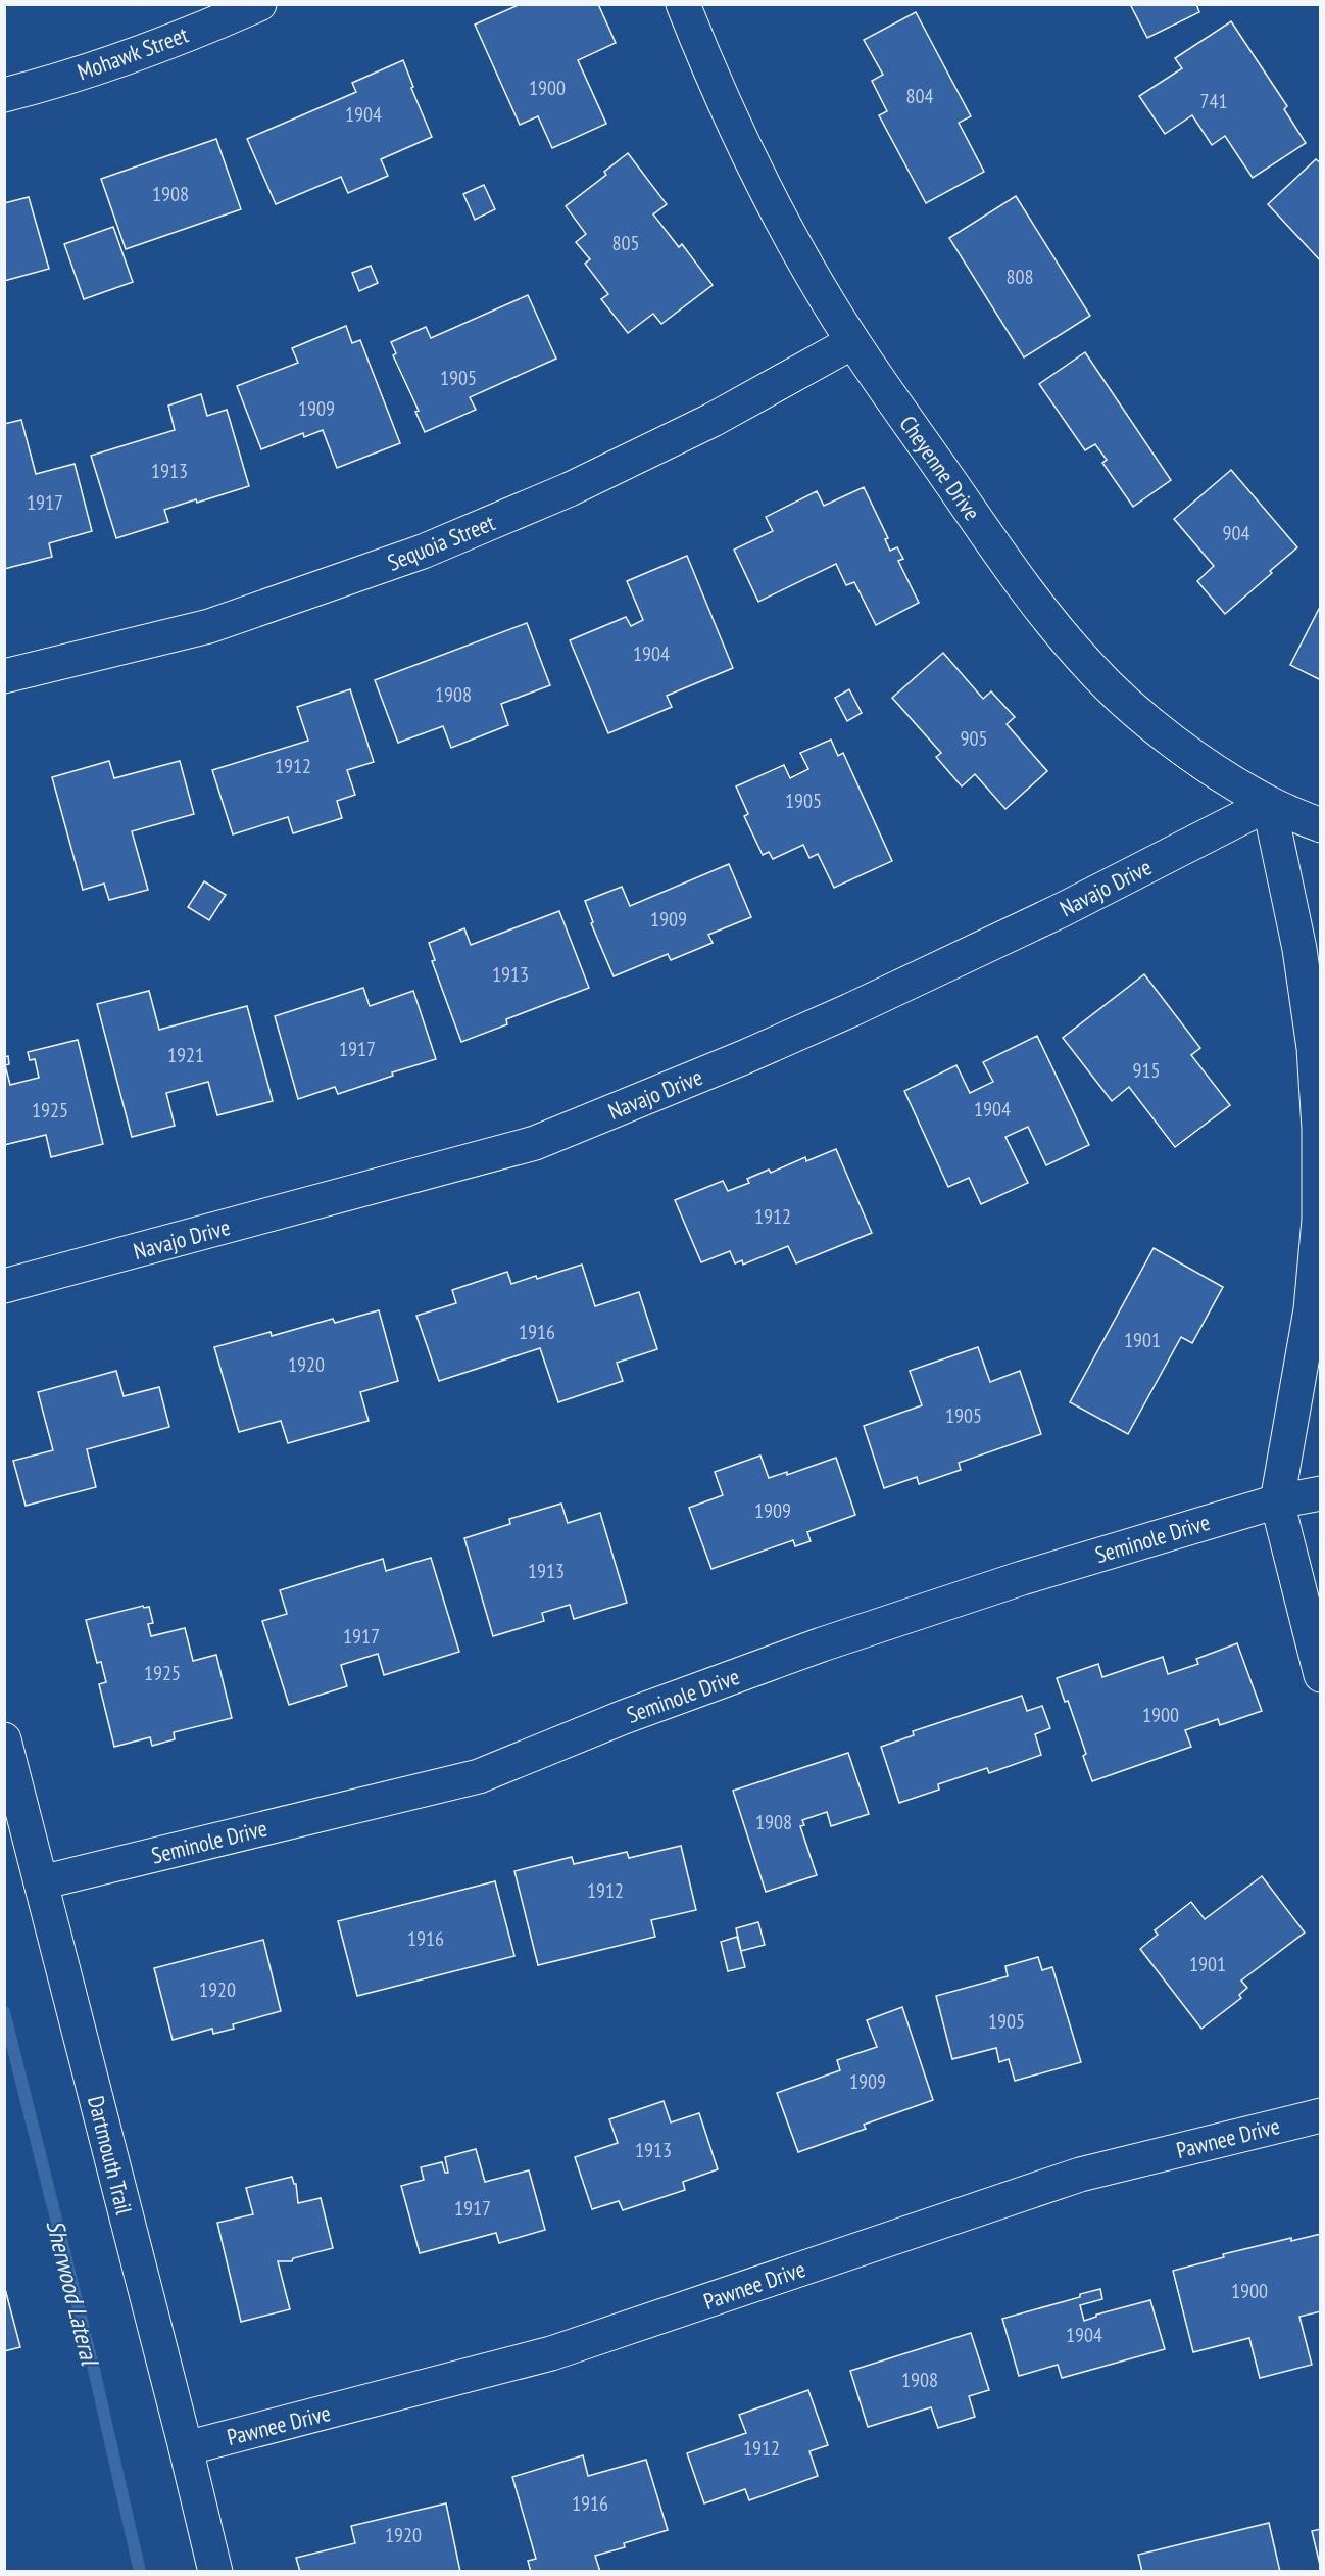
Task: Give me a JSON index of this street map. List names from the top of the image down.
{
  "streets": {
    "street": [
      "Mohawk Street",
      "Cheyenne Drive",
      "Sequoia Street",
      "Navajo Drive",
      "Seminole Drive",
      "Pawnee Drive",
      "Dartmouth Trail"
    ]
  },
  "crossings": [
    ["Cheyenne Drive", "Sequoia Street"],
    ["Cheyenne Drive", "Navajo Drive"],
    ["Seminole Drive", "Dartmouth Trail"],
    ["Pawnee Drive", "Dartmouth Trail"]
  ],
  "water": ["Sherwood Lateral"],
  "house_numbers": [
    "1900",
    "804",
    "741",
    "1904",
    "1908",
    "805",
    "808",
    "1905",
    "1909",
    "1913",
    "1917",
    "904",
    "1904",
    "1908",
    "905",
    "1912",
    "1905",
    "1909",
    "1913",
    "1917",
    "1921",
    "915",
    "1904",
    "1925",
    "1912",
    "1916",
    "1901",
    "1920",
    "1905",
    "1909",
    "1913",
    "1917",
    "1925",
    "1900",
    "1908",
    "1912",
    "1916",
    "1901",
    "1920",
    "1905",
    "1909",
    "1913",
    "1917",
    "1900",
    "1904",
    "1908",
    "1912",
    "1916",
    "1920"
  ]
}
